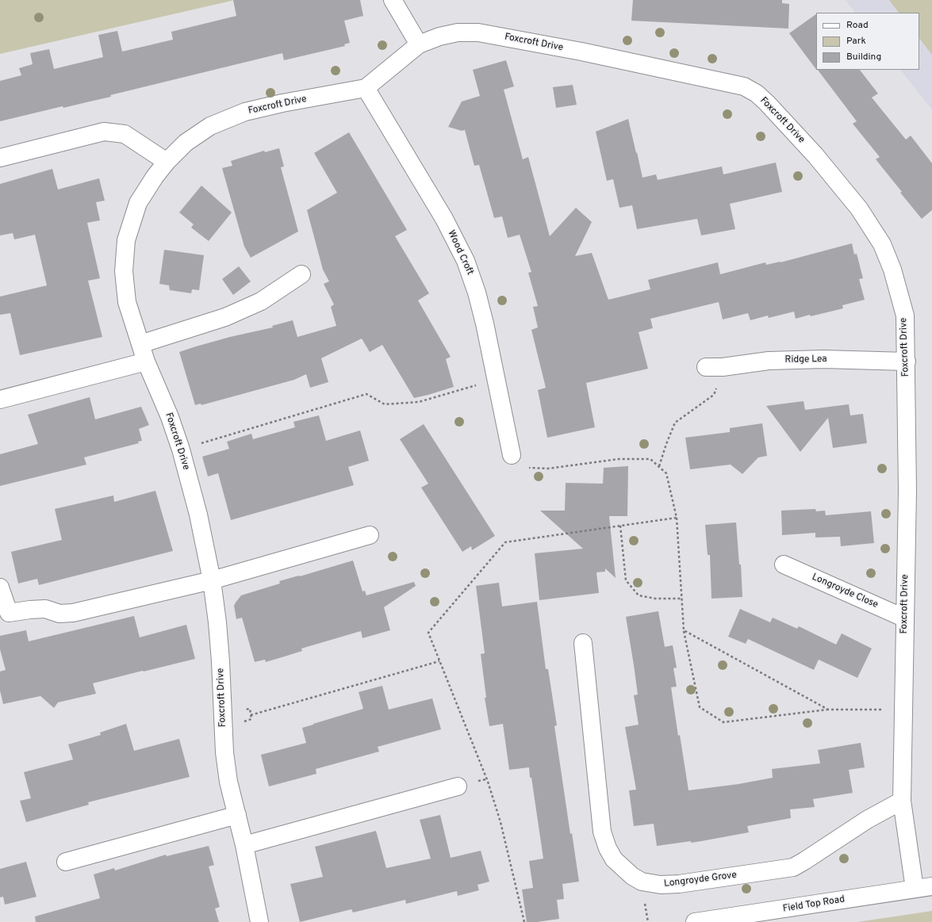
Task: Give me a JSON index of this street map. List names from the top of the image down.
{
  "streets": {
    "street": [
      "Foxcroft Drive",
      "Wood Croft",
      "Ridge Lea",
      "Longroyde Close",
      "Longroyde Grove",
      "Field Top Road"
    ]
  },
  "crossings": [
    ["Foxcroft Drive", "Wood Croft"],
    ["Foxcroft Drive", "Ridge Lea"],
    ["Foxcroft Drive", "Longroyde Close"],
    ["Foxcroft Drive", "Longroyde Grove"],
    ["Foxcroft Drive", "Field Top Road"]
  ],
  "legend": ["Road", "Park", "Building"]
}
